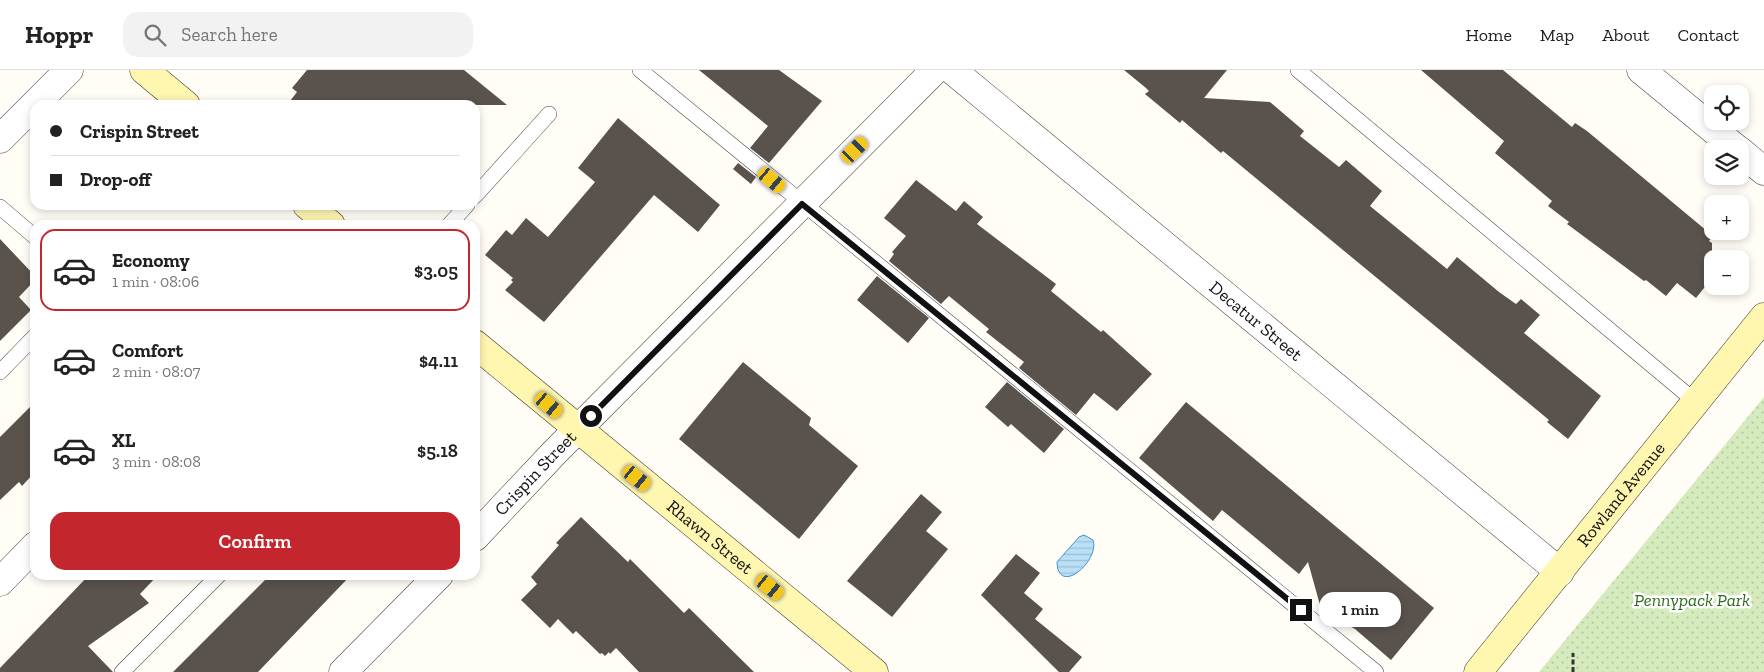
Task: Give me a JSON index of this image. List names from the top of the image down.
{
  "streets": {
    "main road": ["Rowland Avenue", "Rhawn Street"],
    "street": ["Decatur Street", "Crispin Street"]
  },
  "crossings": [
    ["Decatur Street", "Rowland Avenue"],
    ["Crispin Street", "Rhawn Street"]
  ],
  "parks": ["Pennypack Park"],
  "page": {
    "header": "Hoppr",
    "search": "Search here",
    "nav": [
      "Home",
      "Map",
      "About",
      "Contact"
    ],
    "map_buttons": ["+", "−"],
    "banner": ["Crispin Street", "Drop-off"],
    "list": [
      {
        "name": "Economy",
        "note": "1 min · 08:06",
        "value": "$3.05"
      },
      {
        "name": "Comfort",
        "note": "2 min · 08:07",
        "value": "$4.11"
      },
      {
        "name": "XL",
        "note": "3 min · 08:08",
        "value": "$5.18"
      }
    ],
    "buttons": "Confirm",
    "bubble": "1 min"
  }
}
